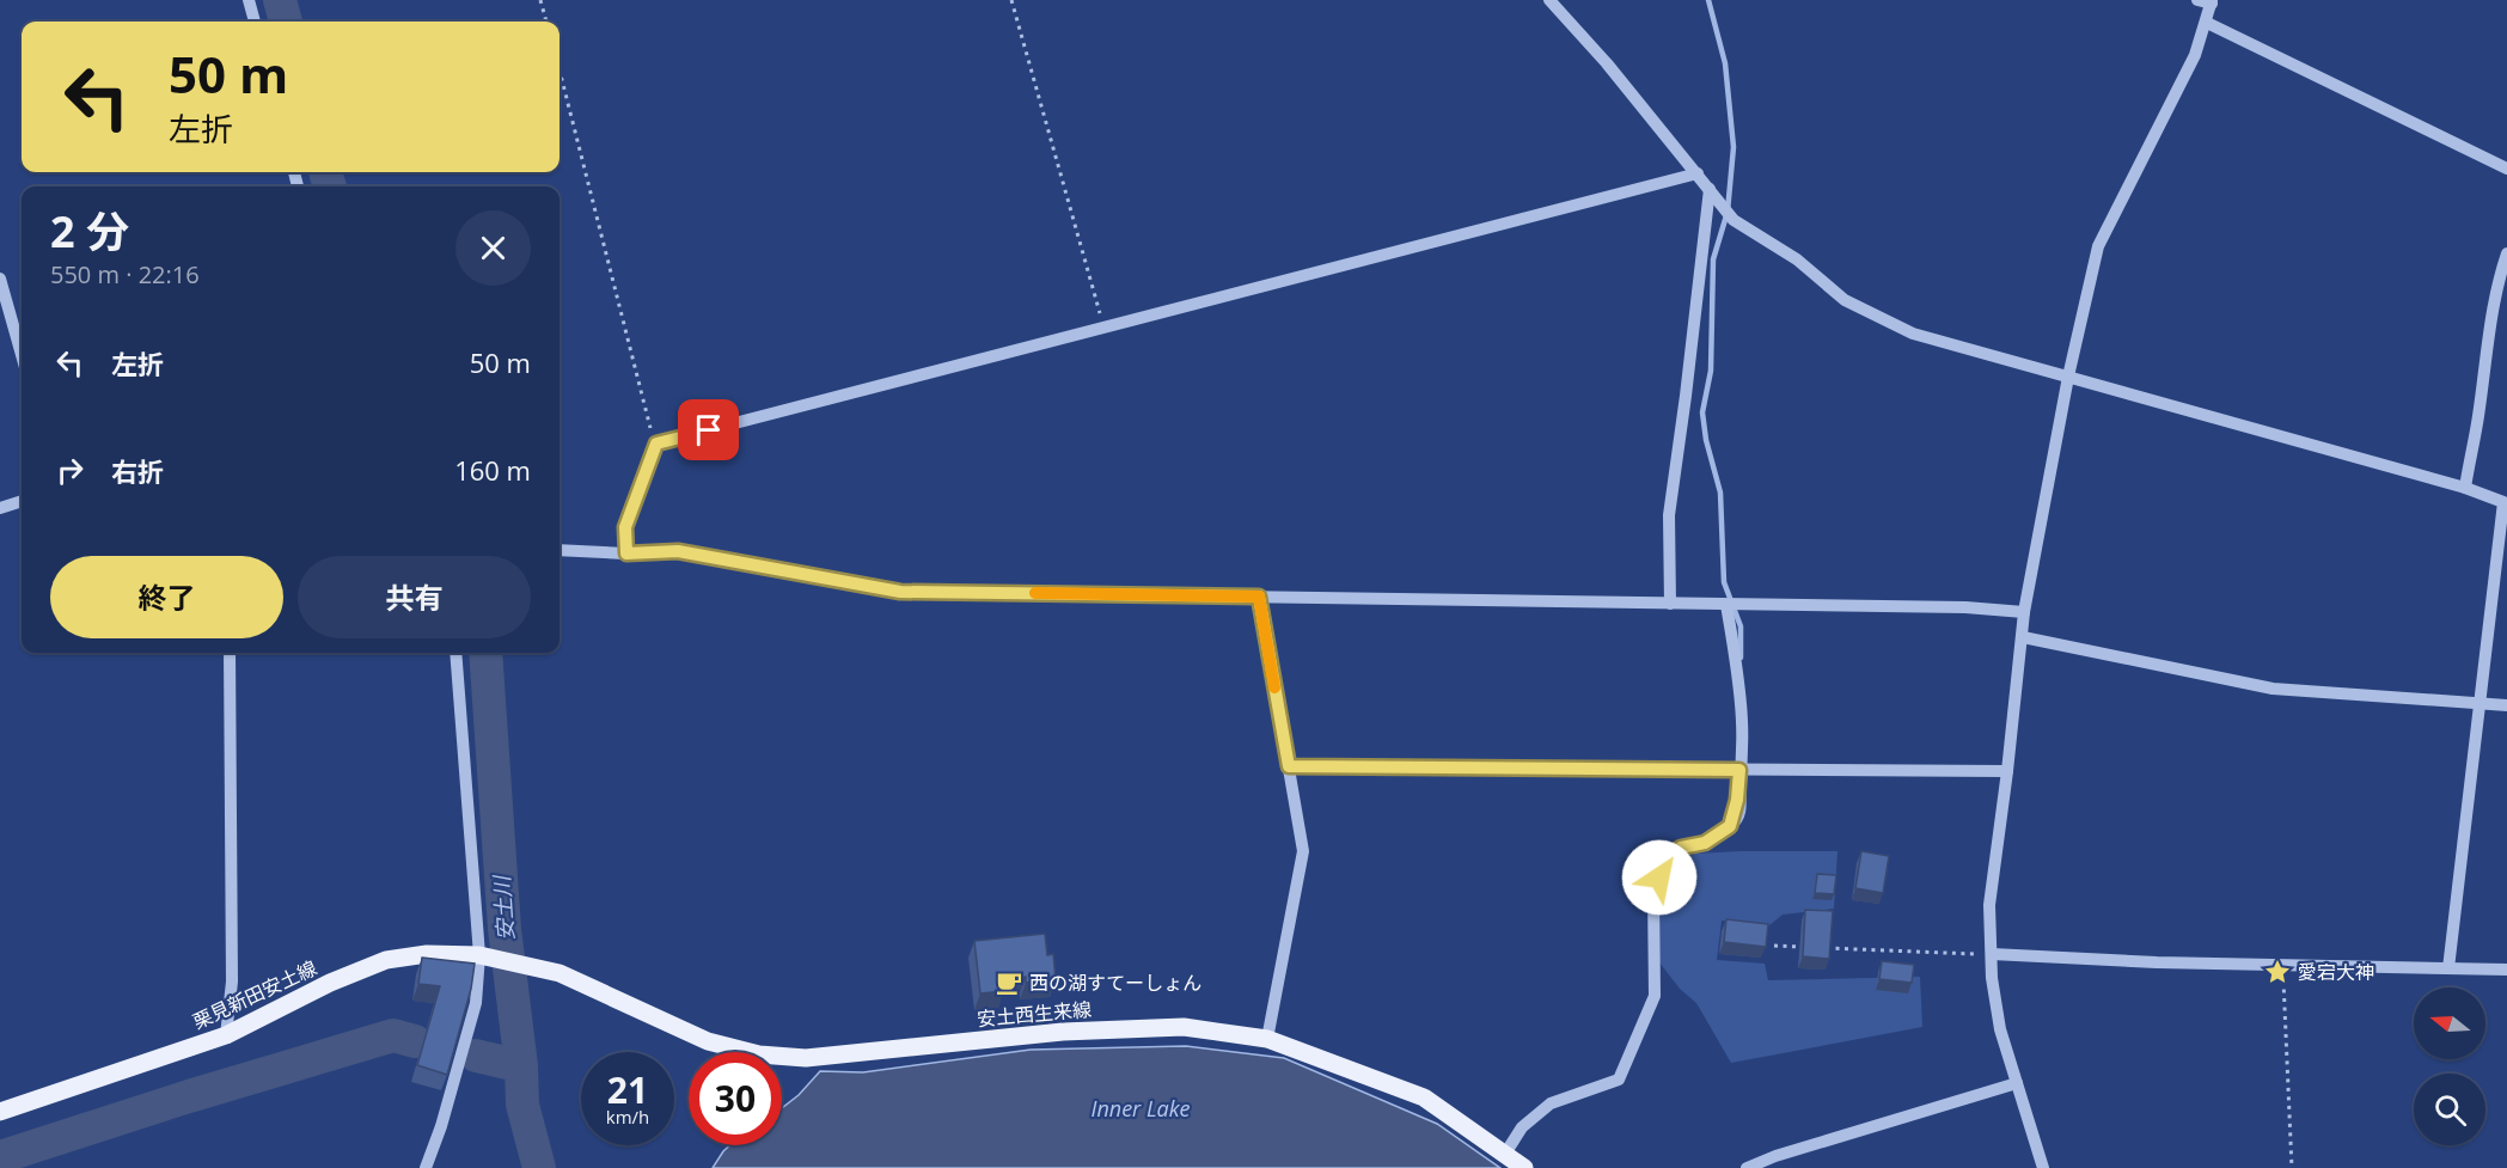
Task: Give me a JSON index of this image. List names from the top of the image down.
{
  "streets": {
    "main road": ["栗見新田安土線", "安土西生来線"]
  },
  "crossings": [
    ["栗見新田安土線", "安土西生来線"]
  ],
  "water": ["安土川", "Inner Lake"],
  "places": {
    "place": ["愛宕大神"],
    "cafe": ["西の湖すてーしょん"]
  },
  "north": "left",
  "page": {
    "turn": ["50 m", "左折"],
    "heading": ["2 分", "550 m · 22:16"],
    "list": [
      {
        "name": "左折",
        "value": "50 m"
      },
      {
        "name": "右折",
        "value": "160 m"
      }
    ],
    "buttons": ["終了", "共有"],
    "speed": "21 km/h",
    "limit": "30"
  }
}
